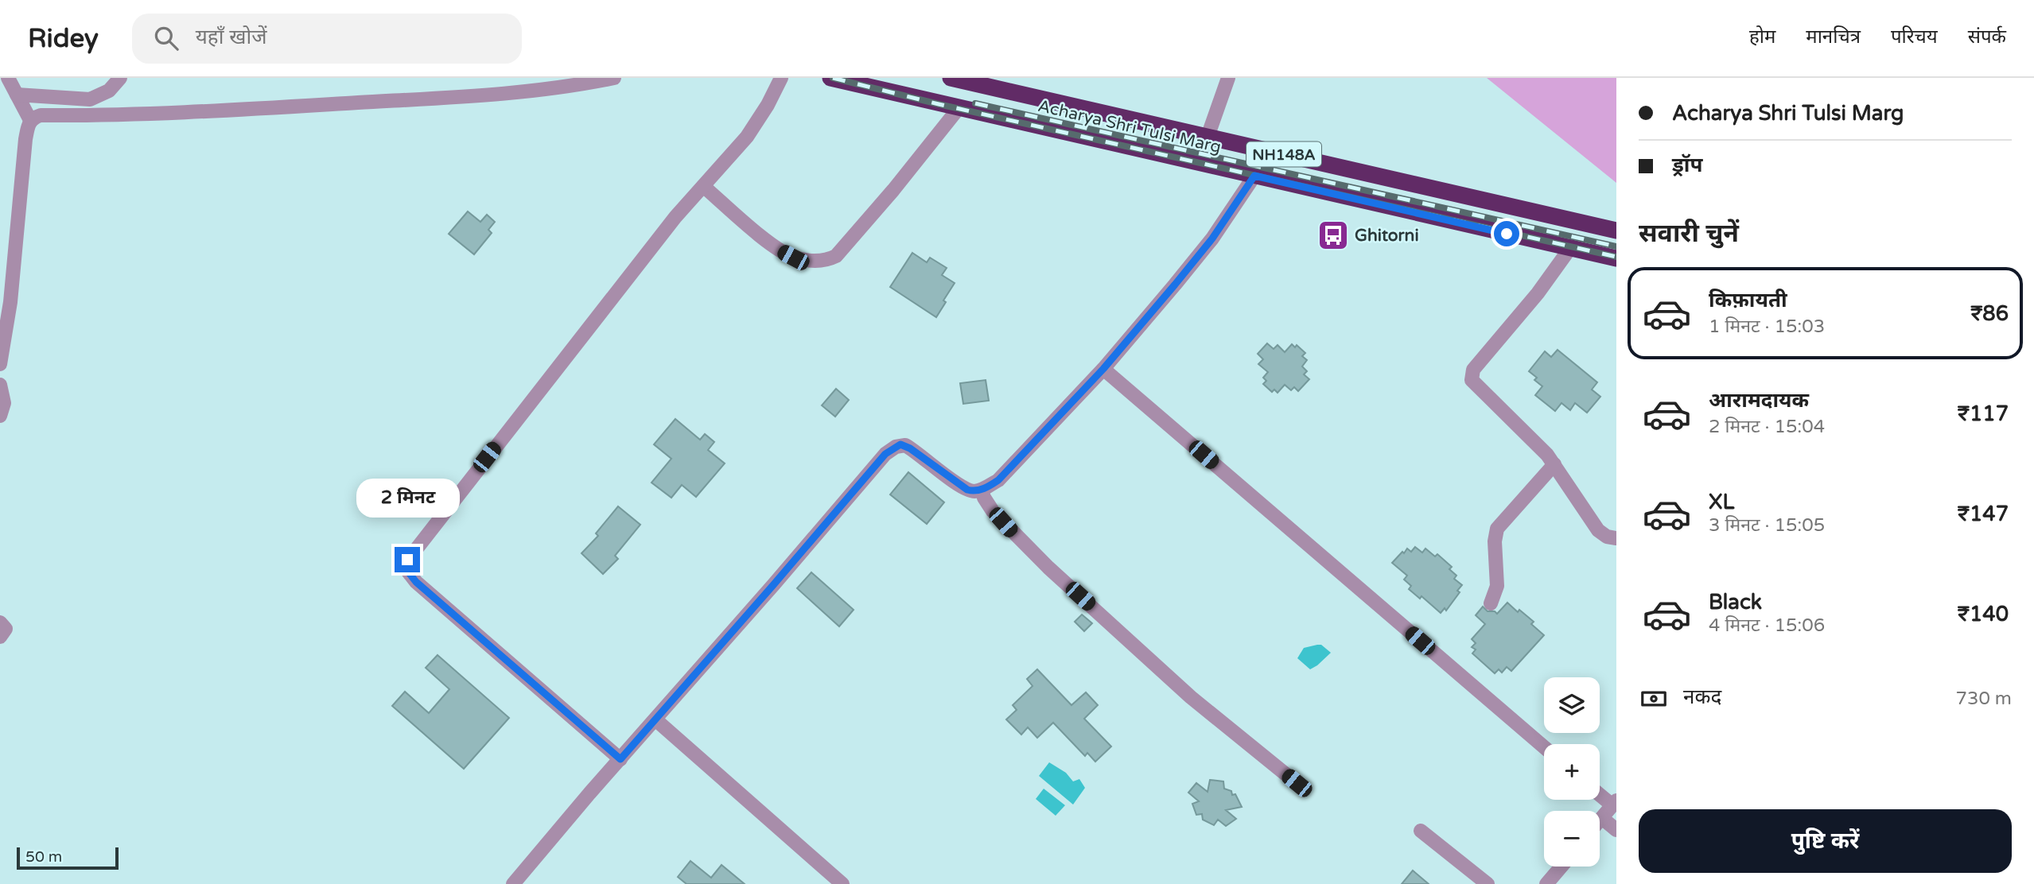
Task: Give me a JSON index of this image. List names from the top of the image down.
{
  "streets": {
    "highway": ["Acharya Shri Tulsi Marg", "NH148A"]
  },
  "places": {
    "bus stop": ["Ghitorni"]
  },
  "scale_bar": "50 m",
  "page": {
    "header": "Ridey",
    "search": "यहाँ खोजें",
    "nav": [
      "होम",
      "मानचित्र",
      "परिचय",
      "संपर्क"
    ],
    "banner": ["Acharya Shri Tulsi Marg", "ड्रॉप"],
    "heading": "सवारी चुनें",
    "list": [
      {
        "name": "किफ़ायती",
        "note": "1 मिनट · 15:03",
        "value": "₹86"
      },
      {
        "name": "आरामदायक",
        "note": "2 मिनट · 15:04",
        "value": "₹117"
      },
      {
        "name": "XL",
        "note": "3 मिनट · 15:05",
        "value": "₹147"
      },
      {
        "name": "Black",
        "note": "4 मिनट · 15:06",
        "value": "₹140"
      }
    ],
    "bubble": "2 मिनट",
    "pay": ["नकद", "730 m"],
    "map_buttons": ["+", "−"],
    "buttons": "पुष्टि करें",
    "scale": "50 m"
  }
}
